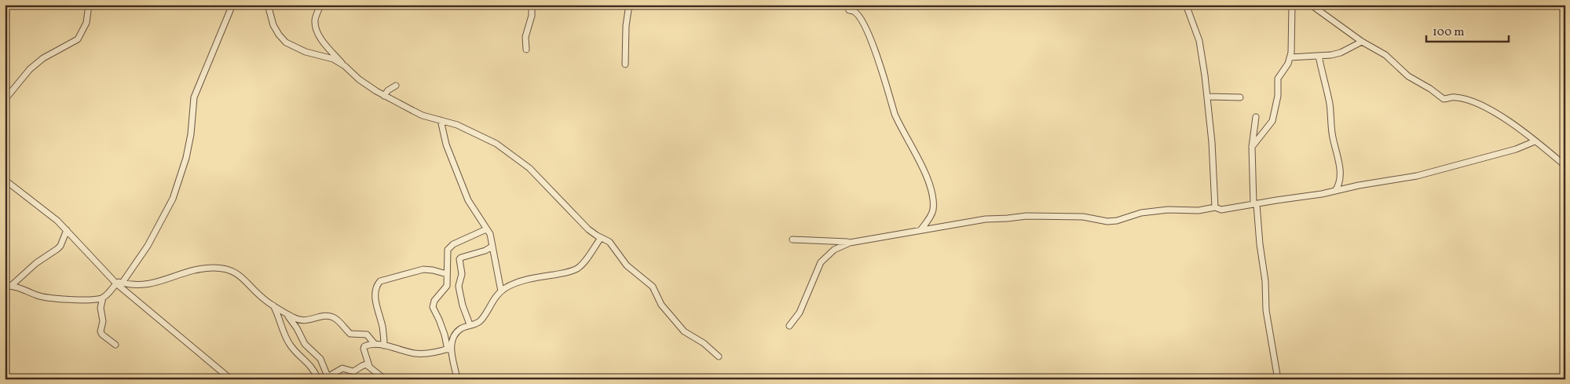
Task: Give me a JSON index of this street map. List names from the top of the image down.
{
  "scale_bar": "100 m"
}
